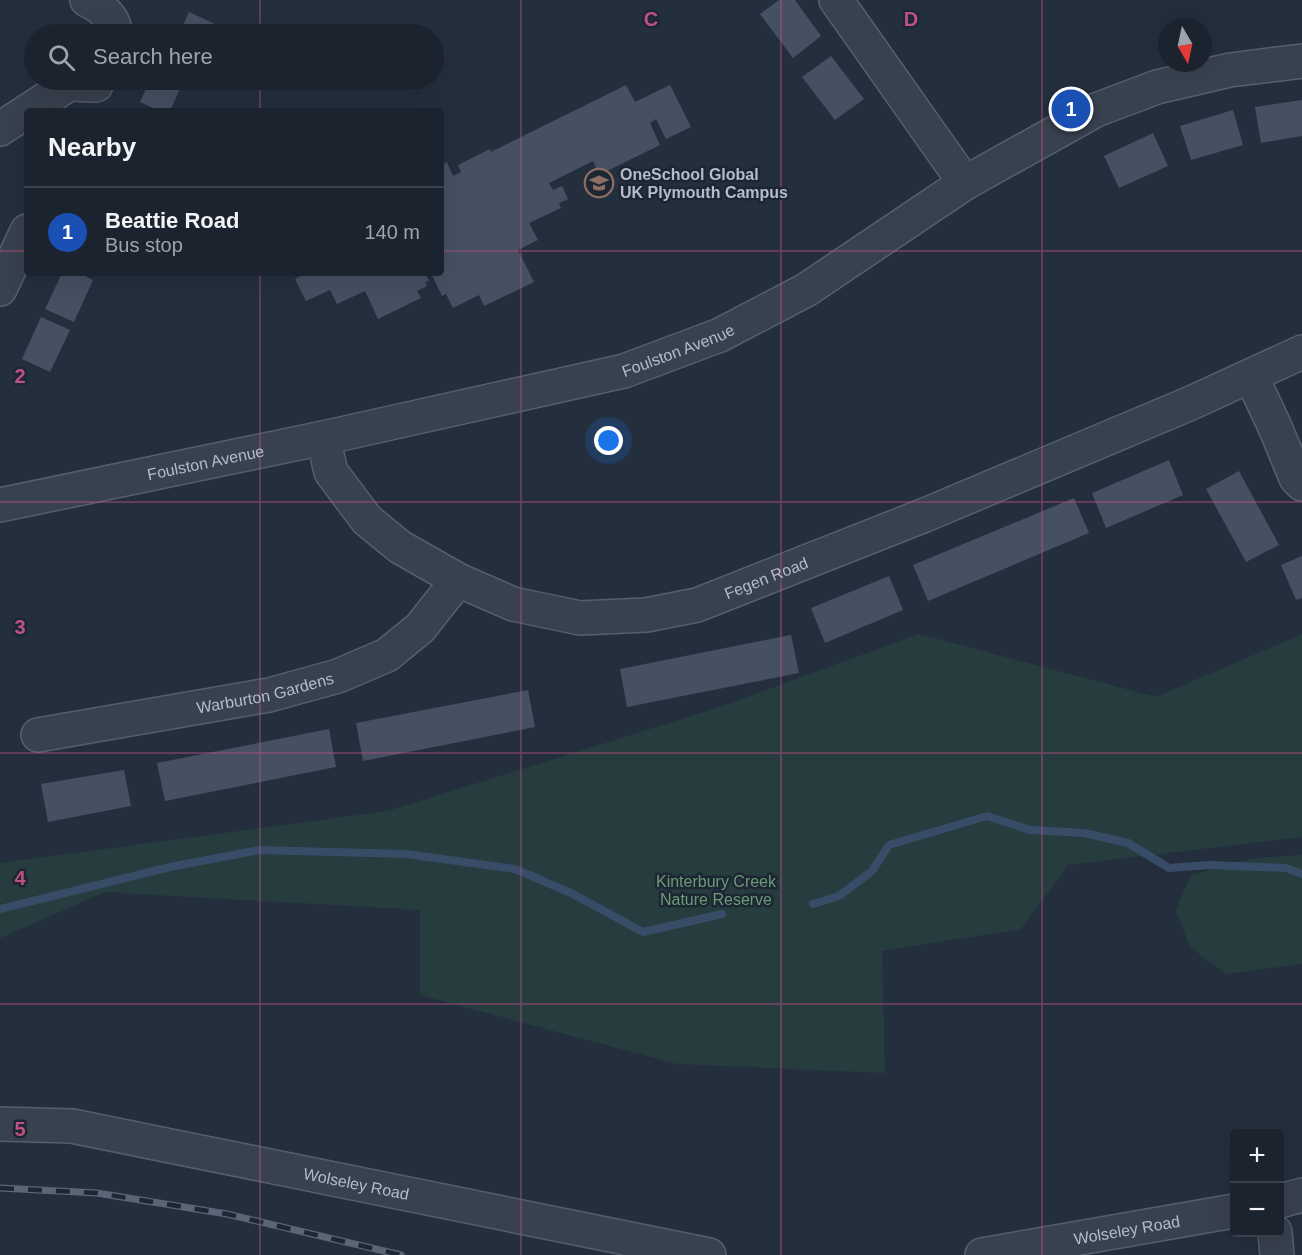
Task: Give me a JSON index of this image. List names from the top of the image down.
{
  "streets": {
    "street": [
      "Foulston Avenue",
      "Fegen Road",
      "Warburton Gardens",
      "Wolseley Road"
    ]
  },
  "crossings": [
    ["Foulston Avenue", "Fegen Road"],
    ["Fegen Road", "Warburton Gardens"]
  ],
  "parks": ["Kinterbury Creek Nature Reserve"],
  "places": {
    "school or university": ["OneSchool Global UK Plymouth Campus"]
  },
  "north": "bottom",
  "page": {
    "search": "Search here",
    "pins": "1",
    "heading": "Nearby",
    "list": [
      {
        "mark": "1",
        "name": "Beattie Road",
        "note": "Bus stop",
        "value": "140 m"
      }
    ],
    "map_buttons": ["+", "−"]
  },
  "grid": {
    "columns": ["C", "D"],
    "rows": [
      "2",
      "3",
      "4",
      "5"
    ]
  }
}
